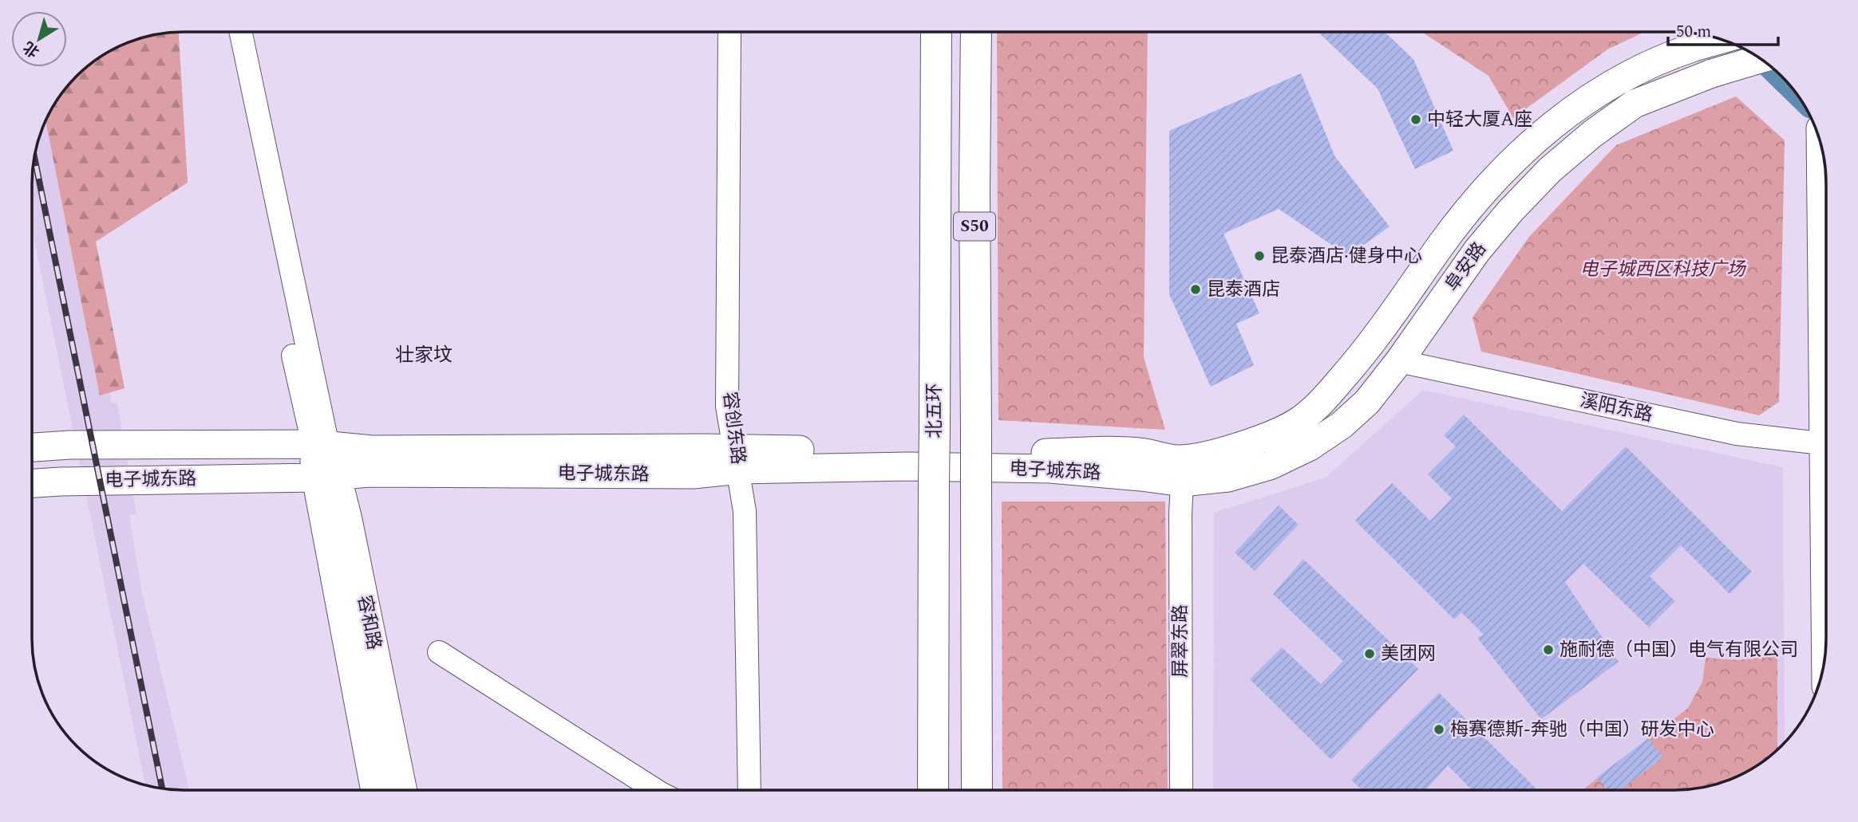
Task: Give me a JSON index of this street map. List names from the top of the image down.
{
  "streets": {
    "highway": ["S50", "北五环"],
    "main road": ["阜安路", "电子城东路", "容和路"],
    "street": ["溪阳东路", "容创东路", "屏翠东路"]
  },
  "crossings": [
    ["阜安路", "溪阳东路"],
    ["阜安路", "电子城东路"],
    ["阜安路", "屏翠东路"],
    ["容创东路", "电子城东路"],
    ["电子城东路", "容和路"],
    ["电子城东路", "屏翠东路"]
  ],
  "districts": ["壮家坟"],
  "parks": ["电子城西区科技广场"],
  "places": [
    "中轻大厦A座",
    "昆泰酒店·健身中心",
    "昆泰酒店",
    "施耐德（中国）电气有限公司",
    "美团网",
    "梅赛德斯-奔驰（中国）研发中心"
  ],
  "scale_bar": "50 m",
  "north": "bottom left"
}
